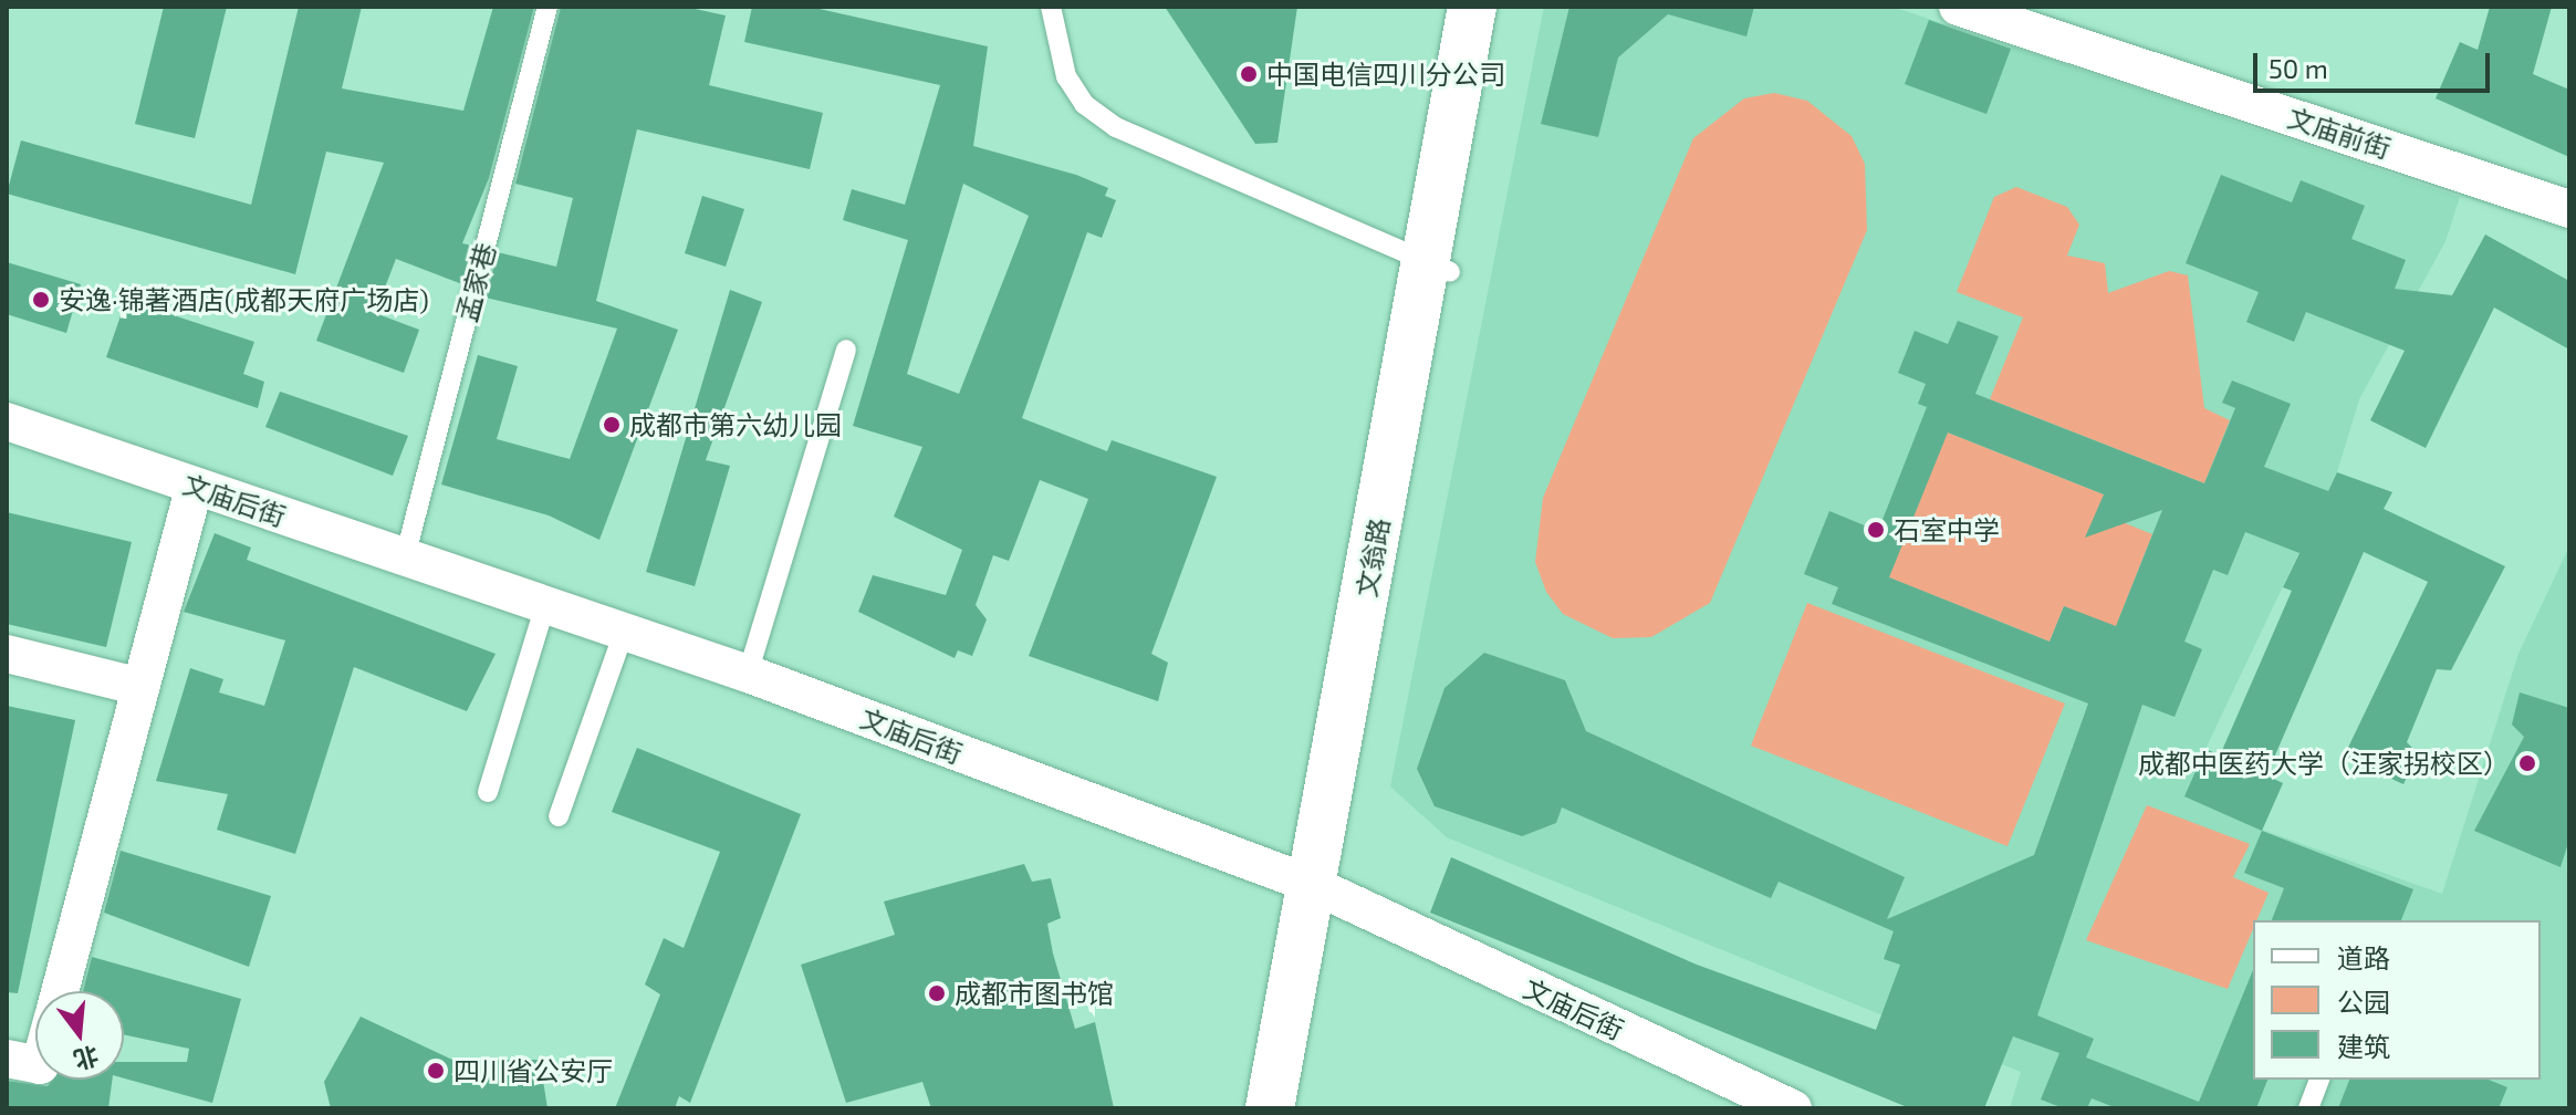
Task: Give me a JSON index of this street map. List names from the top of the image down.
{
  "streets": {
    "main road": ["文翁路"],
    "street": ["文庙前街", "文庙后街"],
    "lane": ["孟家巷"]
  },
  "crossings": [
    ["孟家巷", "文庙后街"],
    ["文庙后街", "文翁路"]
  ],
  "places": [
    "中国电信四川分公司",
    "安逸·锦著酒店(成都天府广场店)",
    "成都市第六幼儿园",
    "石室中学",
    "成都中医药大学（汪家拐校区）",
    "成都市图书馆",
    "四川省公安厅"
  ],
  "legend": ["道路", "公园", "建筑"],
  "scale_bar": "50 m",
  "north": "bottom"
}
